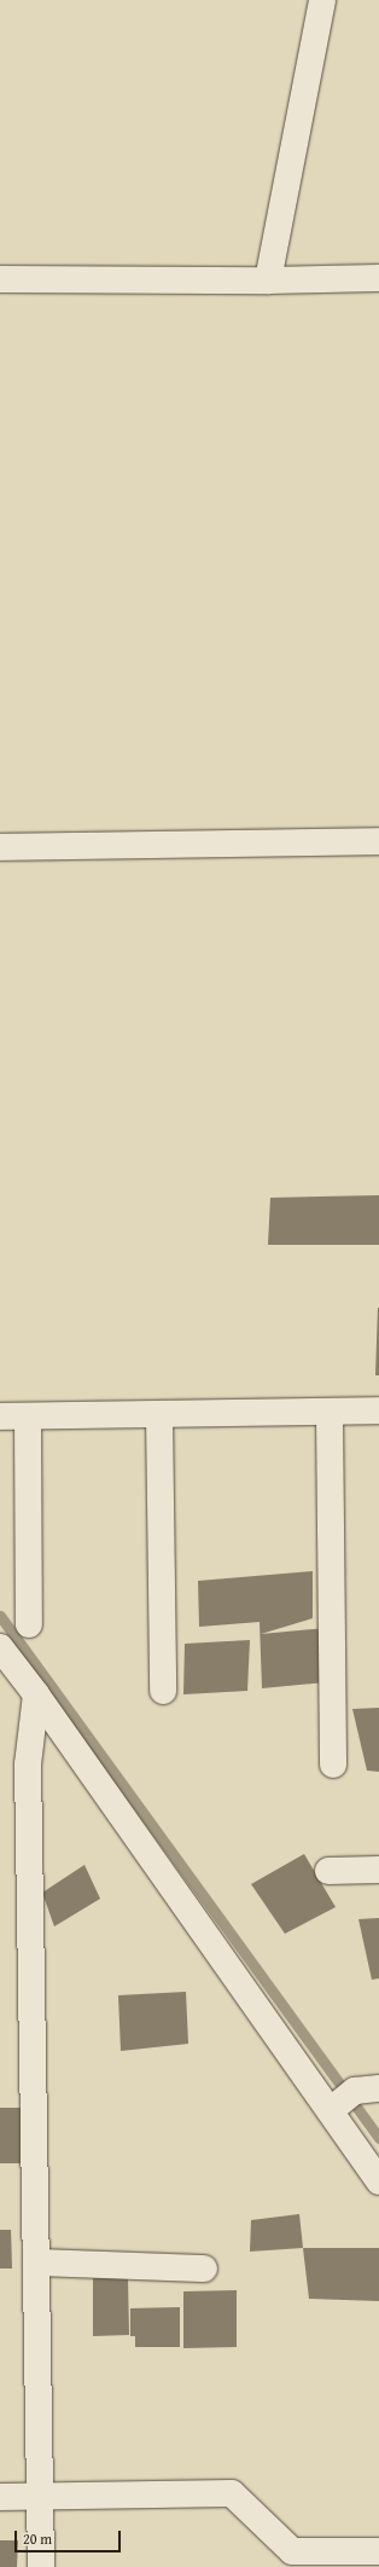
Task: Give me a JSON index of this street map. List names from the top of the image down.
{
  "scale_bar": "20 m"
}
